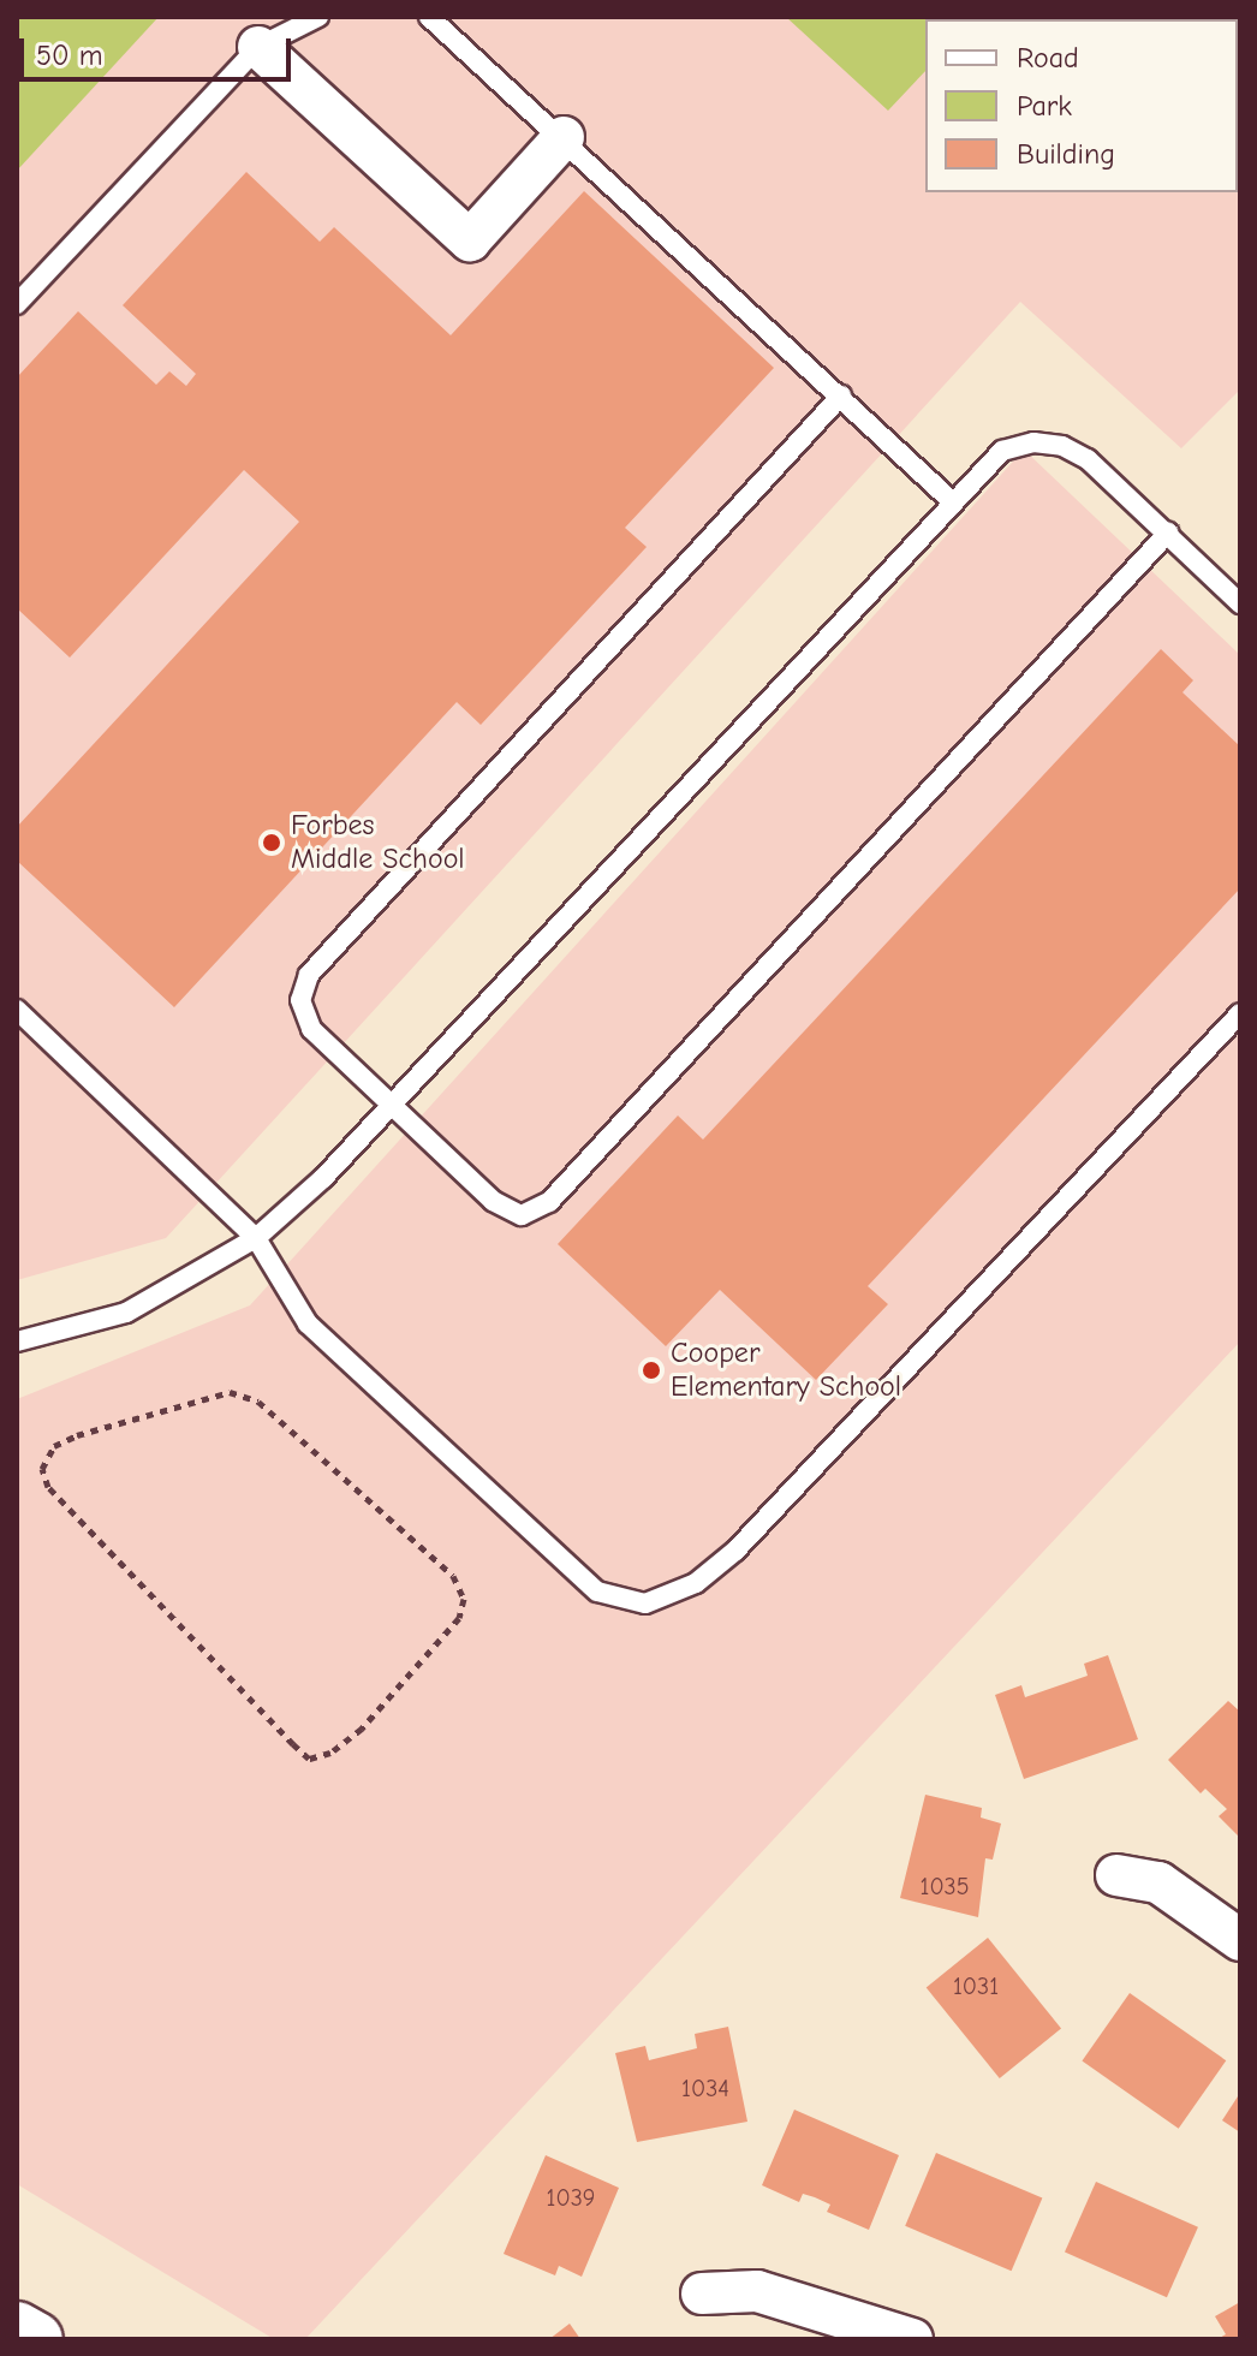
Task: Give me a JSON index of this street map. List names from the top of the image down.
{
  "places": ["Forbes Middle School", "Cooper Elementary School"],
  "house_numbers": [
    "1035",
    "1031",
    "1034",
    "1039"
  ],
  "legend": ["Road", "Park", "Building"],
  "scale_bar": "50 m"
}
